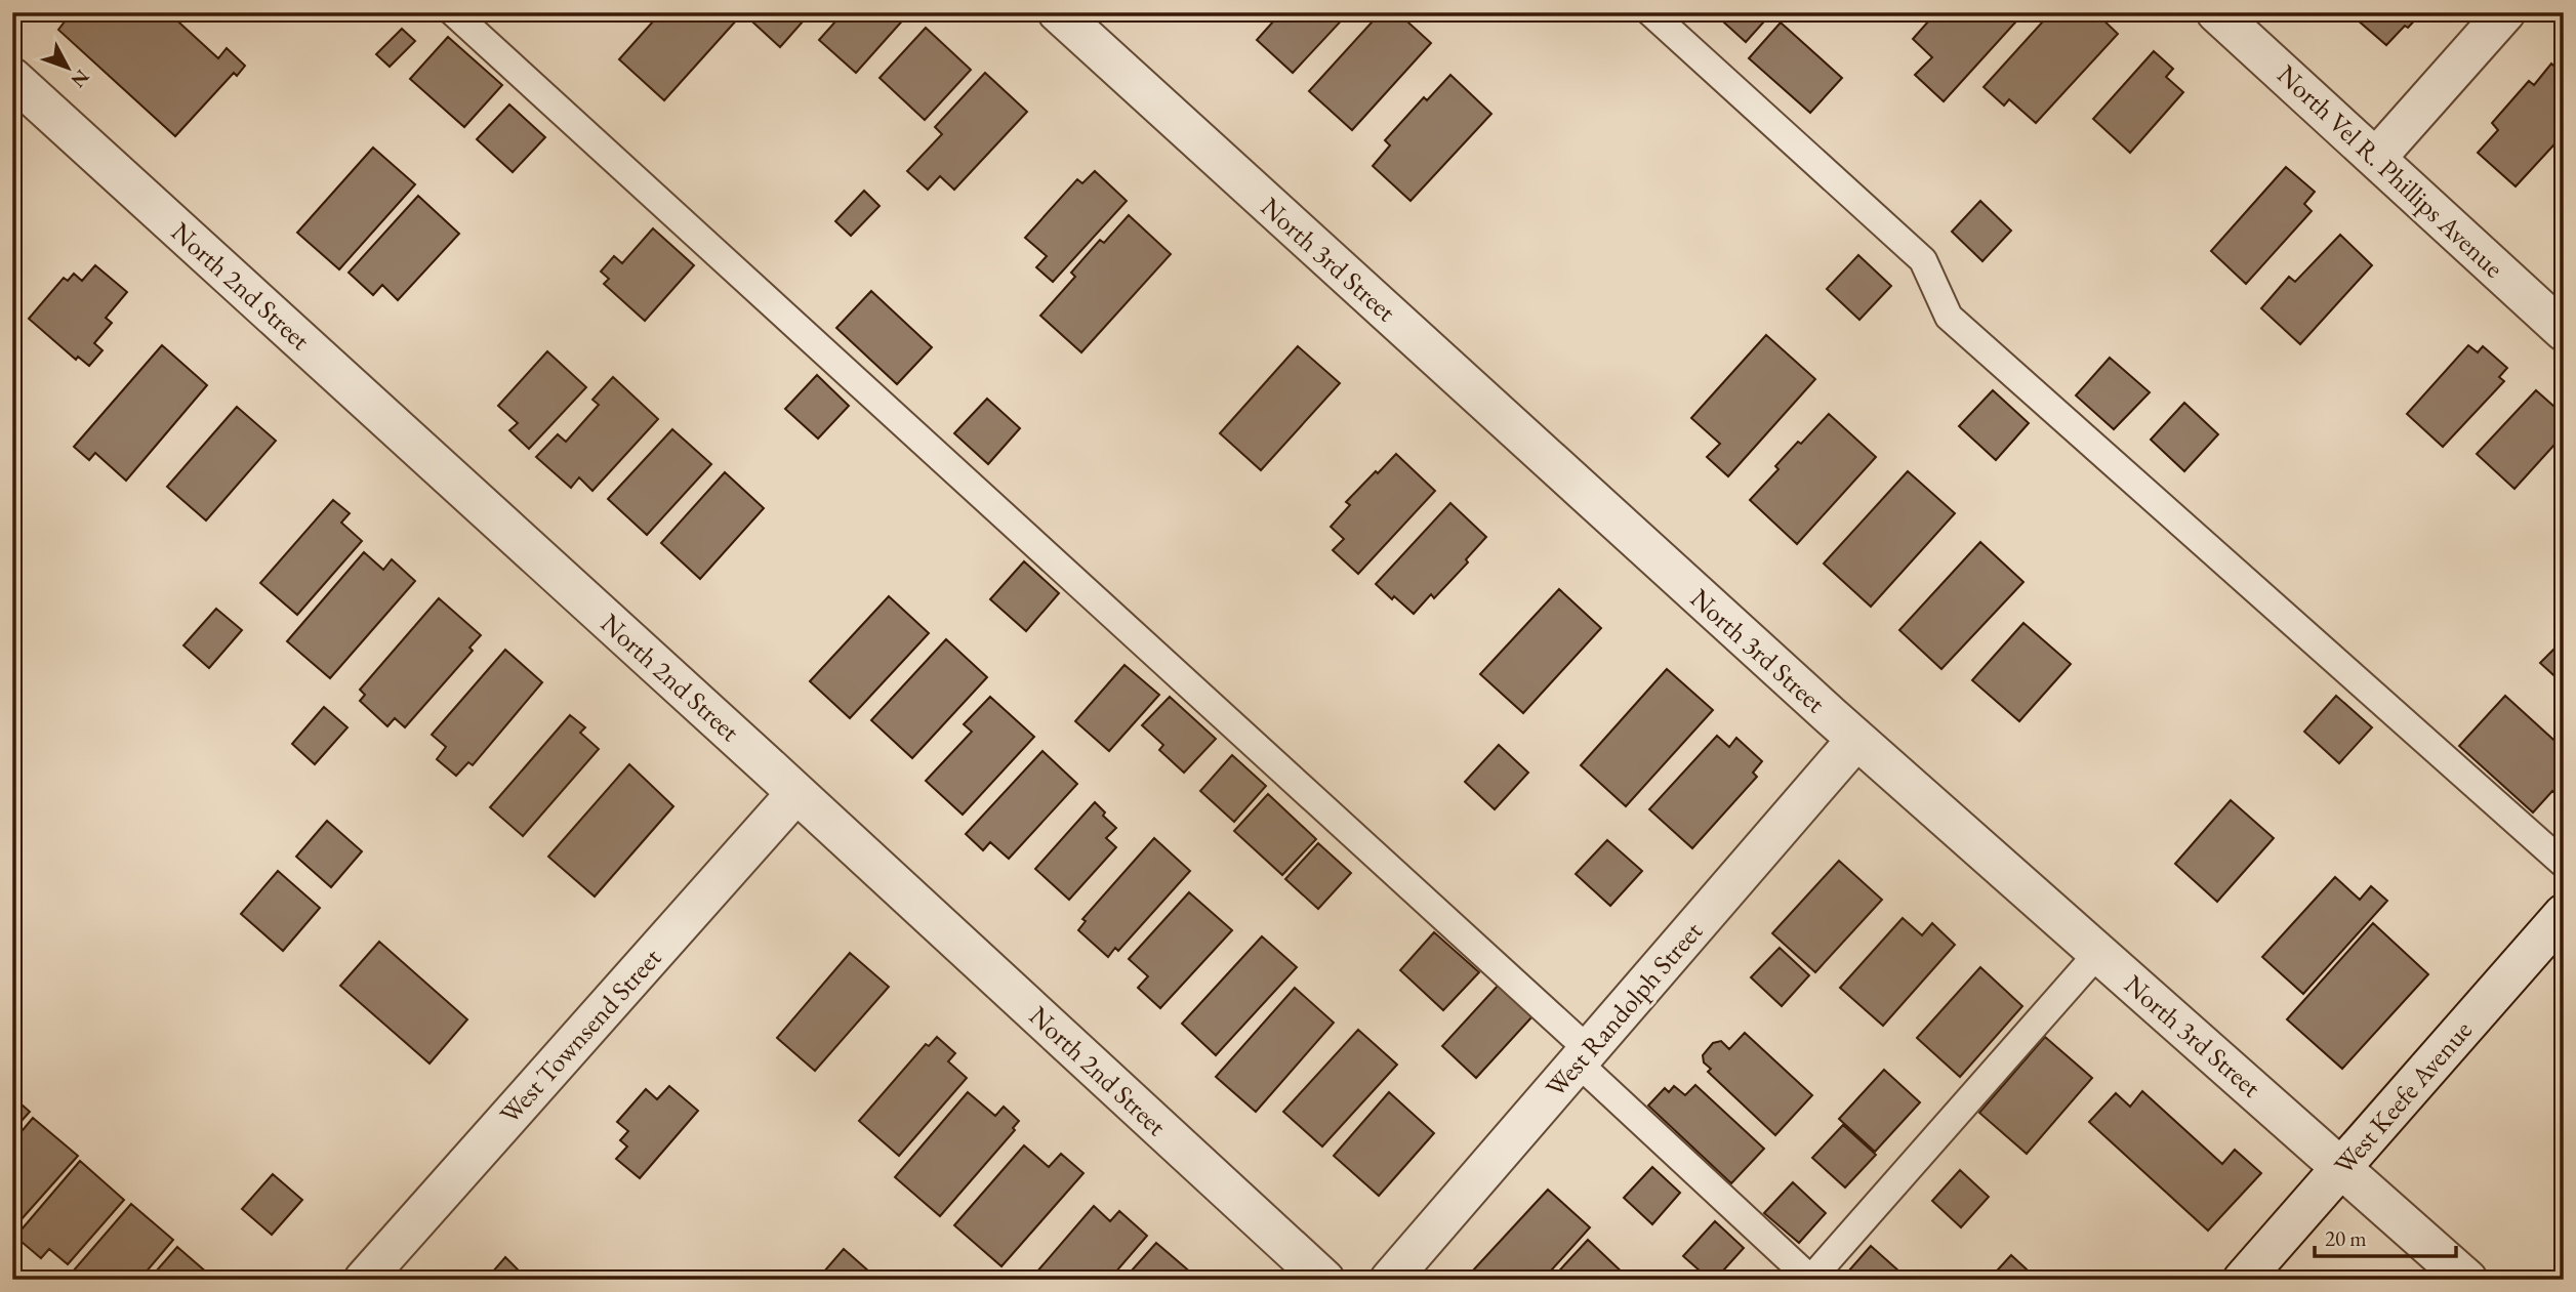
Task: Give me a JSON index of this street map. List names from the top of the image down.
{
  "streets": {
    "street": [
      "North Vel R. Phillips Avenue",
      "North 3rd Street",
      "North 2nd Street",
      "West Randolph Street",
      "West Townsend Street",
      "West Keefe Avenue"
    ]
  },
  "crossings": [
    ["North 3rd Street", "West Randolph Street"],
    ["North 3rd Street", "West Keefe Avenue"],
    ["North 2nd Street", "West Townsend Street"]
  ],
  "scale_bar": "20 m",
  "north": "bottom right"
}
